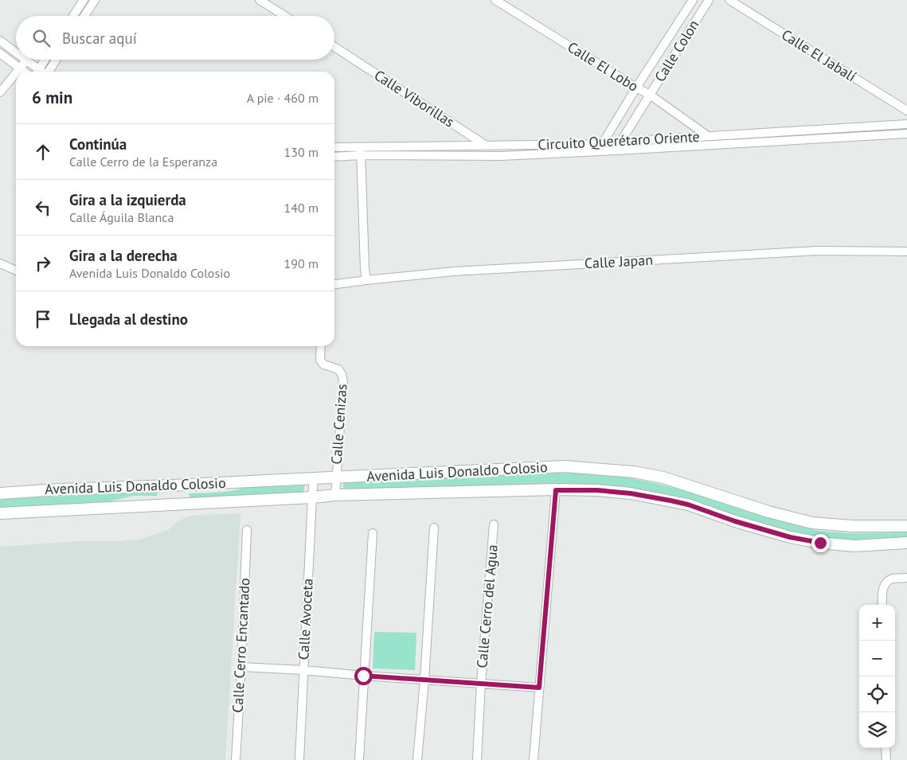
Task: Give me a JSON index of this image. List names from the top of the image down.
{
  "streets": {
    "street": [
      "Calle Colon",
      "Calle El Jabalí",
      "Calle El Lobo",
      "Calle Viborillas",
      "Circuito Querétaro Oriente",
      "Calle Japan",
      "Calle Cenizas",
      "Avenida Luis Donaldo Colosio",
      "Calle Cerro del Agua",
      "Calle Avoceta",
      "Calle Cerro Encantado"
    ]
  },
  "crossings": [
    ["Calle Colon", "Calle El Lobo"],
    ["Calle Colon", "Circuito Querétaro Oriente"],
    ["Calle El Lobo", "Circuito Querétaro Oriente"],
    ["Calle Viborillas", "Circuito Querétaro Oriente"],
    ["Calle Cenizas", "Avenida Luis Donaldo Colosio"],
    ["Avenida Luis Donaldo Colosio", "Calle Avoceta"]
  ],
  "page": {
    "search": "Buscar aquí",
    "heading": ["6 min", "A pie · 460 m"],
    "list": [
      ["Continúa", "Calle Cerro de la Esperanza", "130 m"],
      ["Gira a la izquierda", "Calle Águila Blanca", "140 m"],
      ["Gira a la derecha", "Avenida Luis Donaldo Colosio", "190 m"],
      "Llegada al destino"
    ],
    "map_buttons": ["+", "−"]
  }
}
